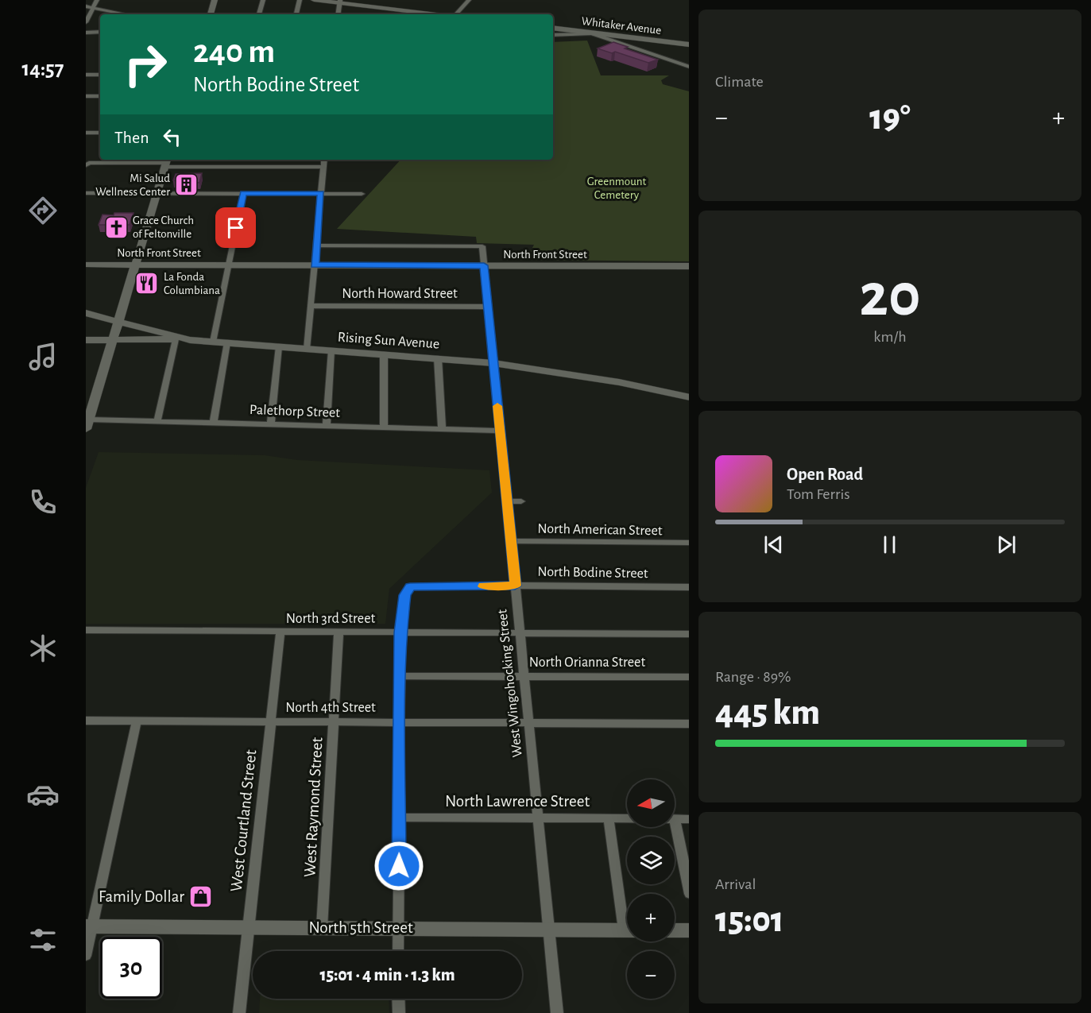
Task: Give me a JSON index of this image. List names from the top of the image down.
{
  "streets": {
    "street": [
      "Whitaker Avenue",
      "North Front Street",
      "North Howard Street",
      "Rising Sun Avenue",
      "Palethorp Street",
      "North American Street",
      "North Bodine Street",
      "North 3rd Street",
      "North Orianna Street",
      "West Wingohocking Street",
      "North 4th Street",
      "North Lawrence Street",
      "West Raymond Street",
      "West Courtland Street",
      "North 5th Street"
    ]
  },
  "crossings": [
    ["North Front Street", "West Wingohocking Street"],
    ["North Howard Street", "West Wingohocking Street"],
    ["Rising Sun Avenue", "West Wingohocking Street"],
    ["Palethorp Street", "West Wingohocking Street"],
    ["North American Street", "West Wingohocking Street"],
    ["North Bodine Street", "North 3rd Street"],
    ["North Bodine Street", "West Wingohocking Street"],
    ["North 3rd Street", "West Wingohocking Street"],
    ["North 3rd Street", "West Raymond Street"],
    ["North 3rd Street", "West Courtland Street"],
    ["North Orianna Street", "West Wingohocking Street"],
    ["West Wingohocking Street", "North 4th Street"],
    ["West Wingohocking Street", "North Lawrence Street"],
    ["West Wingohocking Street", "North 5th Street"],
    ["North 4th Street", "West Raymond Street"],
    ["North 4th Street", "West Courtland Street"],
    ["West Raymond Street", "North 5th Street"],
    ["West Courtland Street", "North 5th Street"]
  ],
  "parks": ["Greenmount Cemetery"],
  "places": {
    "building": ["Mi Salud Wellness Center"],
    "church": ["Grace Church of Feltonville"],
    "restaurant": ["La Fonda Columbiana"],
    "shop": ["Family Dollar"]
  },
  "north": "left",
  "page": {
    "tabs": "14:57",
    "tile": [
      "Climate",
      ["20", "km/h"],
      ["Range · 89%", "445 km"],
      ["Arrival", "15:01"]
    ],
    "turn": ["240 m", "North Bodine Street"],
    "heat": ["−", "19°", "+"],
    "then": "Then",
    "song": ["Open Road", "Tom Ferris"],
    "map_buttons": ["+", "−"],
    "limit": "30",
    "trip": "15:01 · 4 min · 1.3 km"
  }
}
